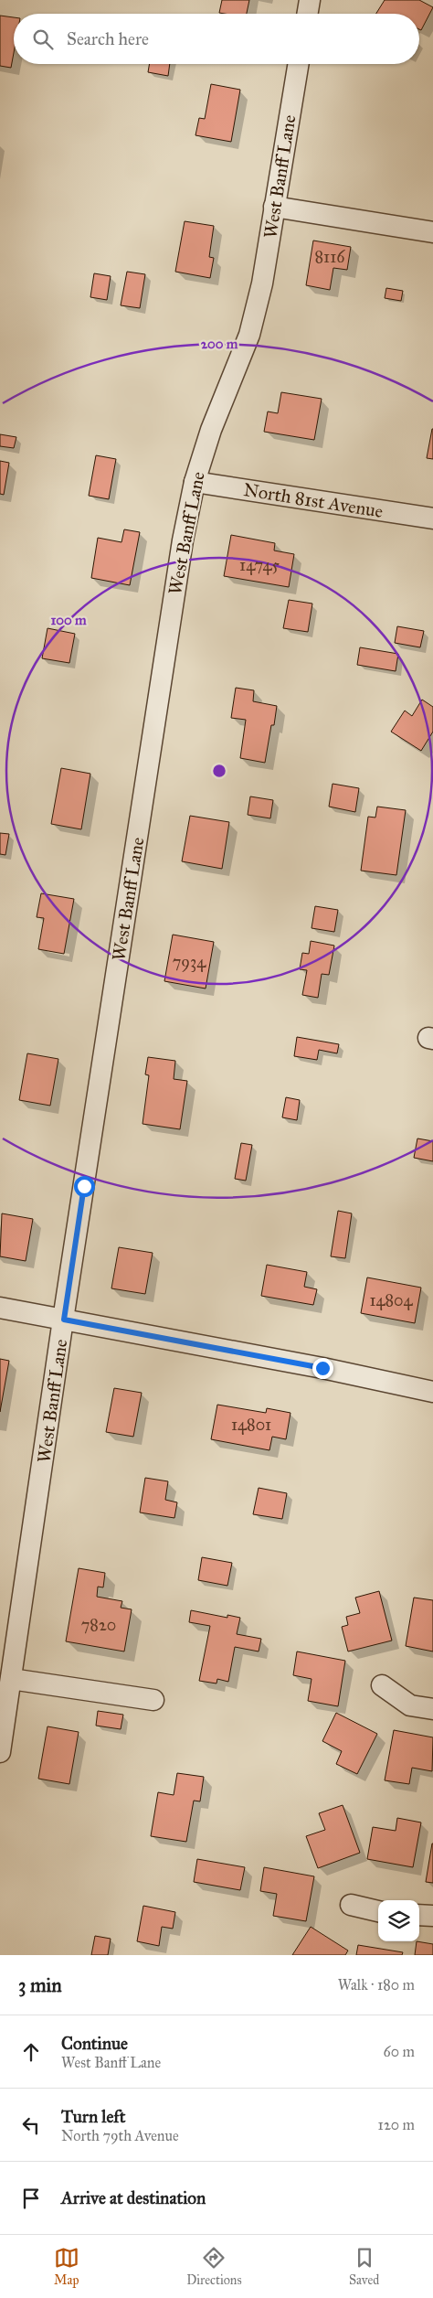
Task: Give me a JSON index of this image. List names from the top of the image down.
{
  "streets": {
    "street": ["West Banff Lane", "North 81st Avenue"]
  },
  "crossings": [
    ["West Banff Lane", "North 81st Avenue"]
  ],
  "house_numbers": [
    "8116",
    "14745",
    "7934",
    "14804",
    "14801",
    "7820"
  ],
  "page": {
    "search": "Search here",
    "heading": ["3 min", "Walk · 180 m"],
    "list": [
      ["Continue", "West Banff Lane", "60 m"],
      ["Turn left", "North 79th Avenue", "120 m"],
      "Arrive at destination"
    ],
    "nav": ["Map", "Directions", "Saved"]
  },
  "rings": ["200 m", "100 m"]
}
